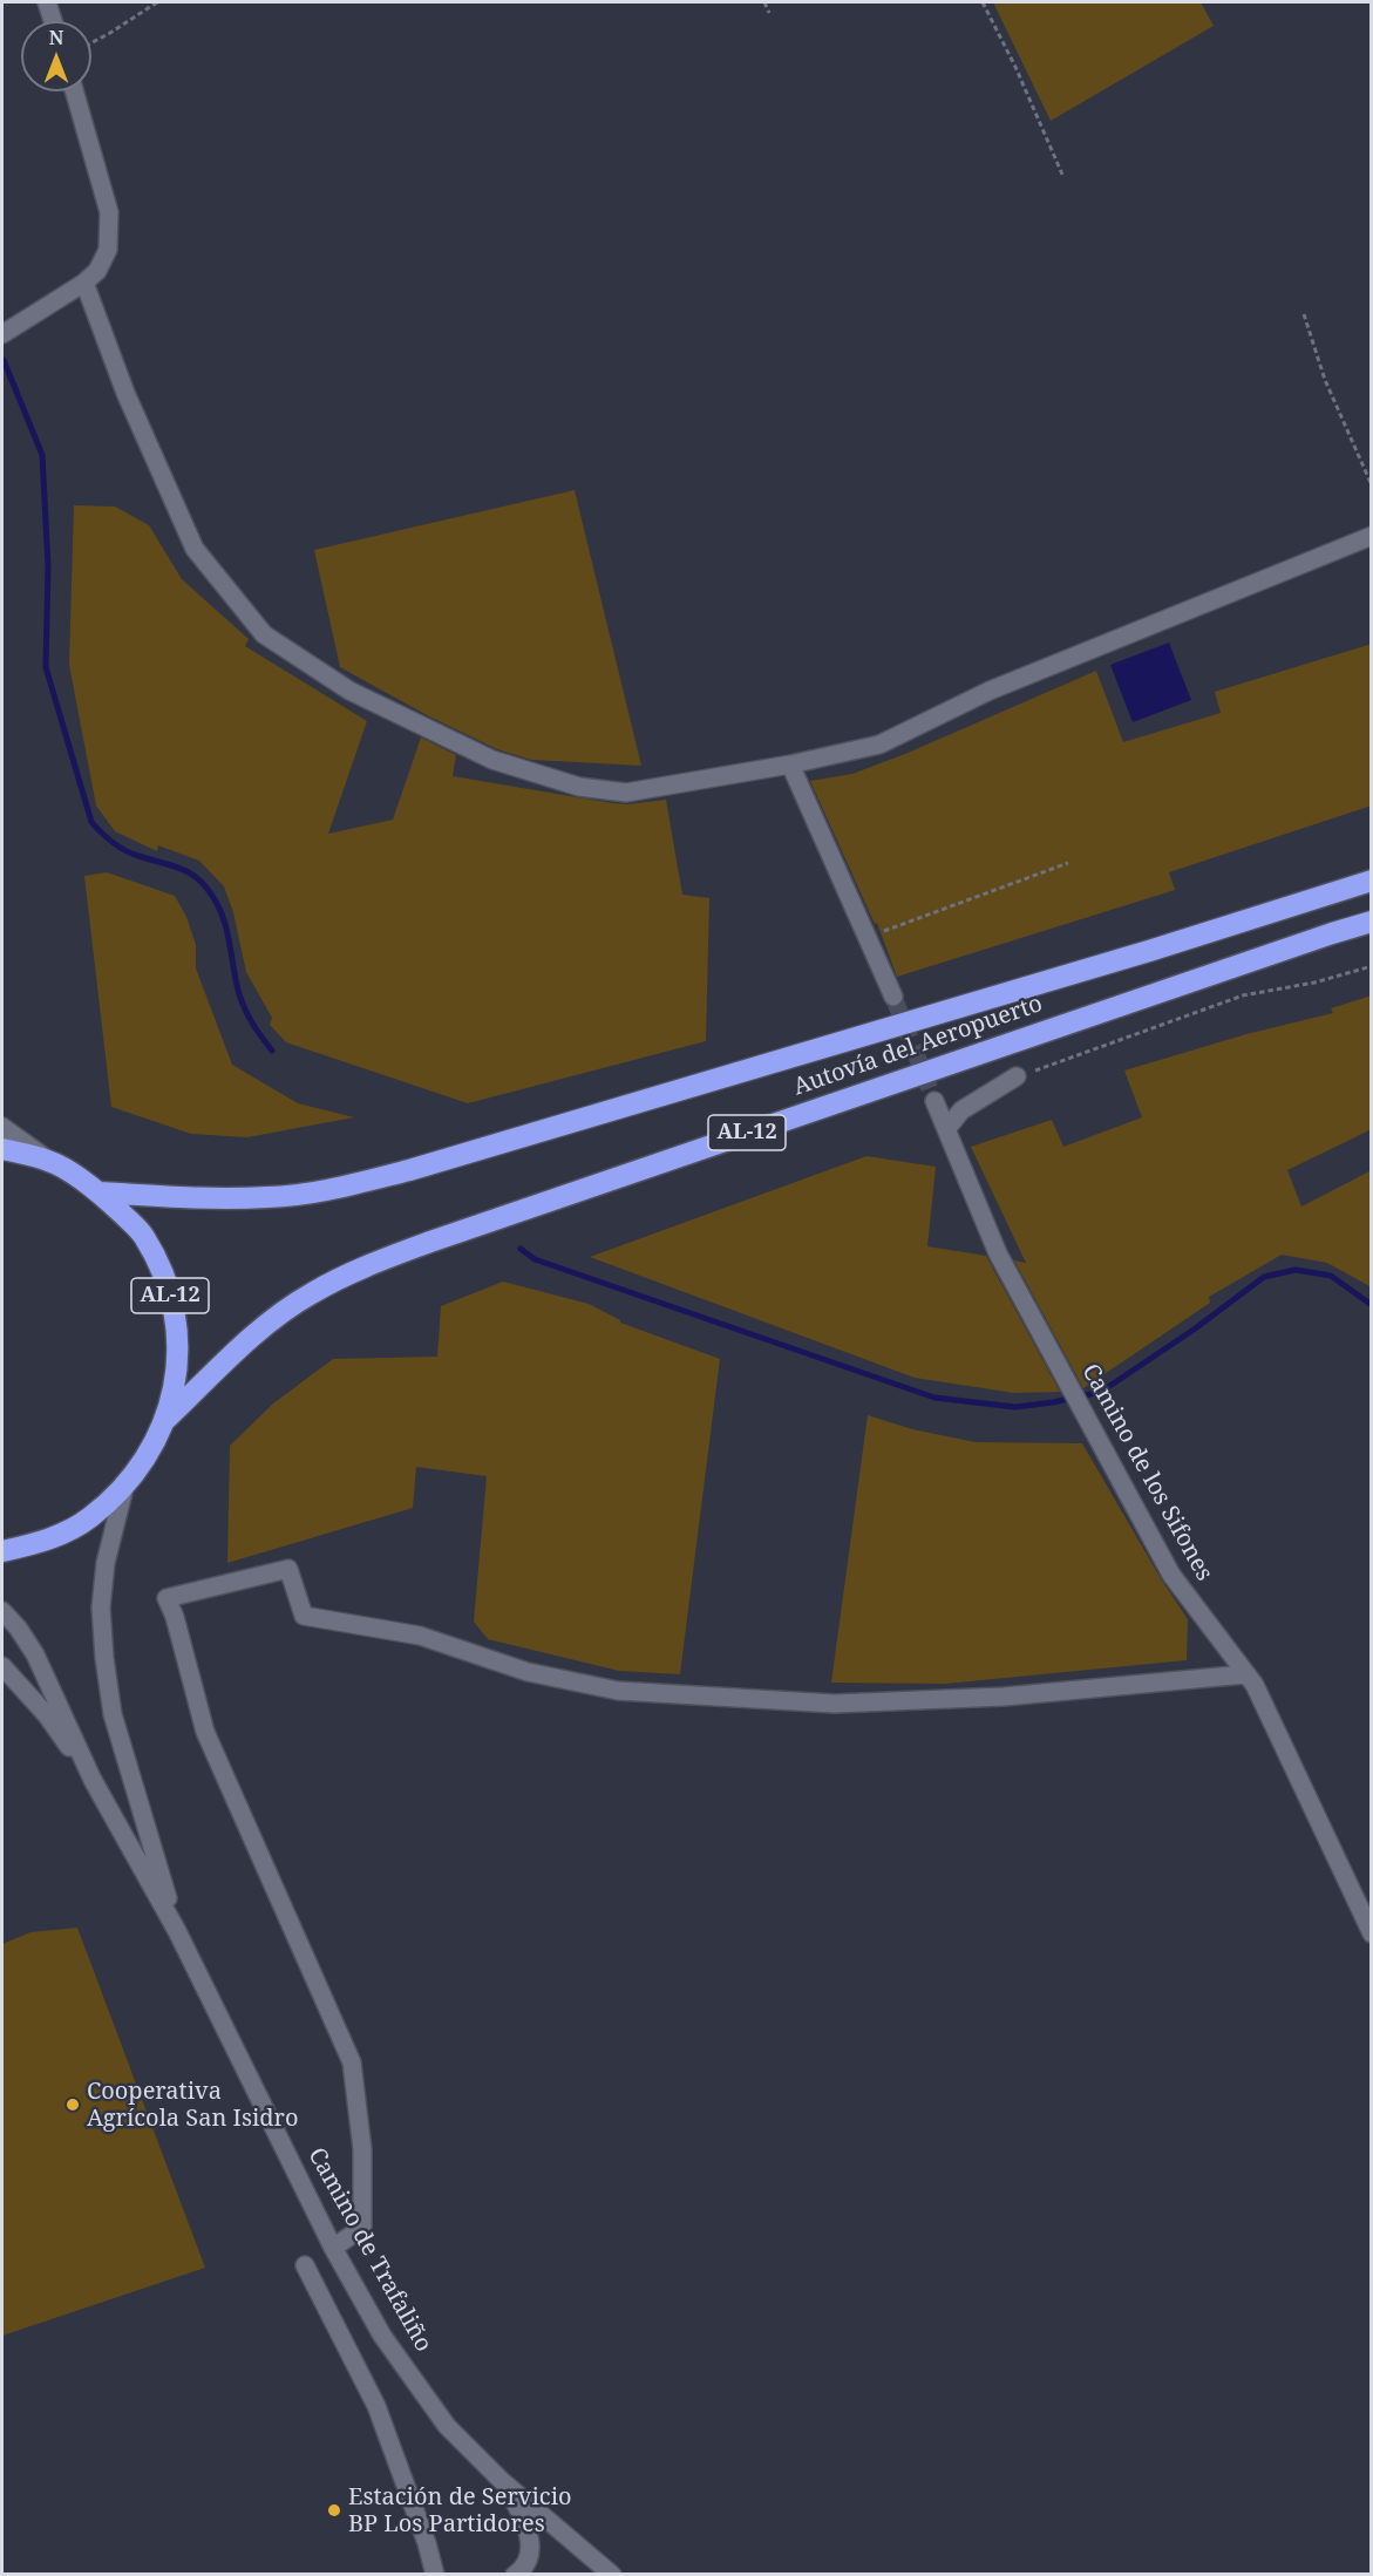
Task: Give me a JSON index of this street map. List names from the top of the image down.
{
  "streets": {
    "highway": ["Autovía del Aeropuerto", "AL-12"],
    "street": ["Camino de los Sifones", "Camino de Trafaliño"]
  },
  "crossings": [
    ["Autovía del Aeropuerto", "AL-12"]
  ],
  "places": ["Cooperativa Agrícola San Isidro", "Estación de Servicio BP Los Partidores"],
  "north": "top"
}
